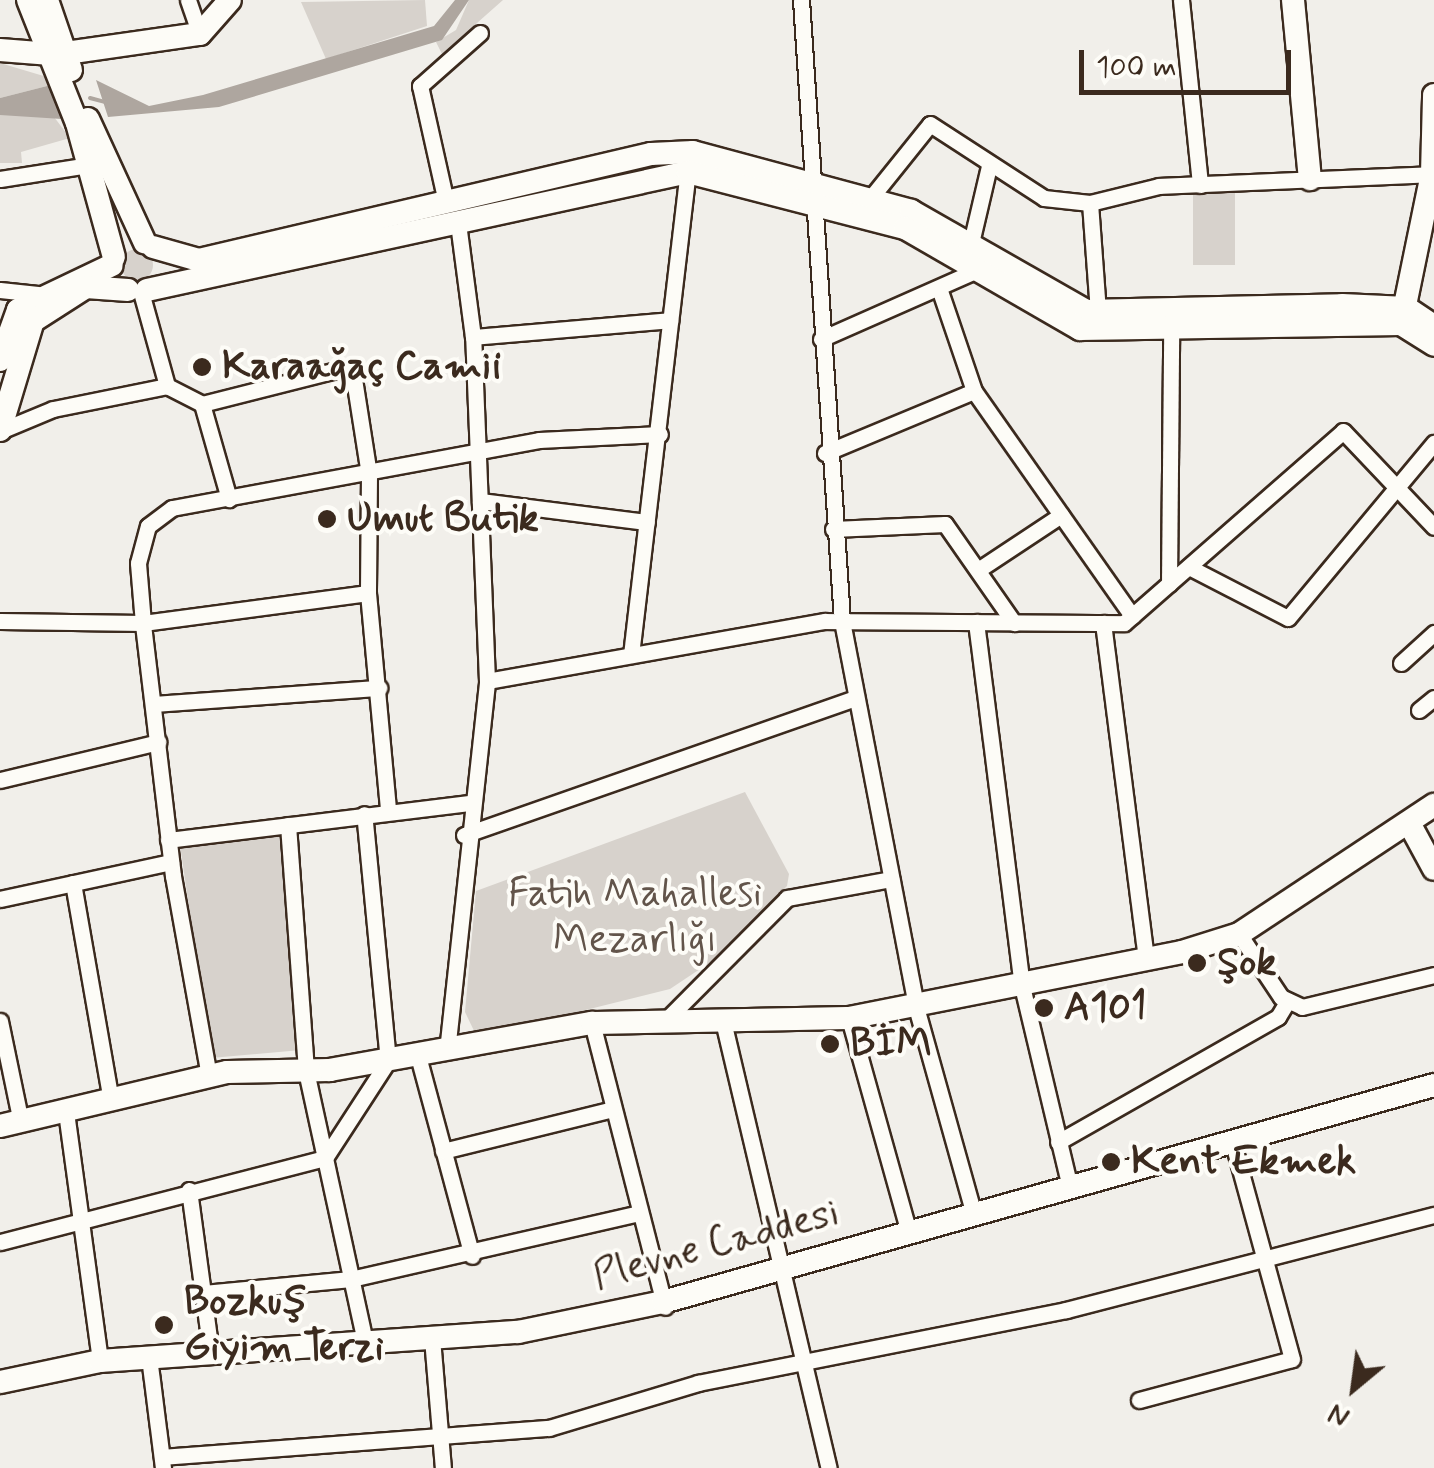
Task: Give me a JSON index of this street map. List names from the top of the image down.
{
  "streets": {
    "street": ["Plevne Caddesi"]
  },
  "parks": ["Fatih Mahallesi Mezarlığı"],
  "places": [
    "Karaağaç Camii",
    "Umut Butik",
    "Şok",
    "A101",
    "BİM",
    "Kent Ekmek",
    "Bozkuş Giyim Terzi"
  ],
  "scale_bar": "100 m",
  "north": "bottom left"
}
